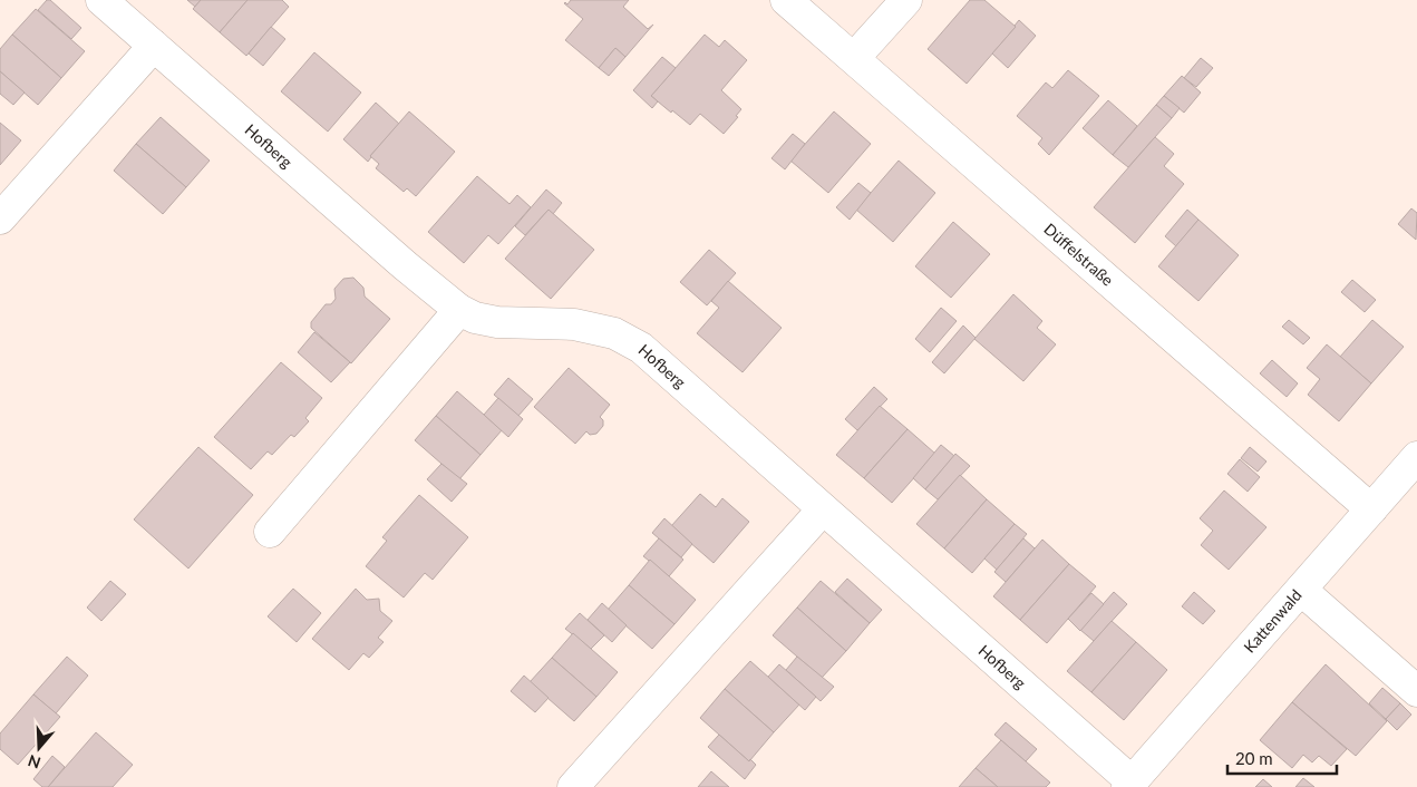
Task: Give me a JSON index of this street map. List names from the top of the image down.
{
  "streets": {
    "street": ["Hofberg", "Düffelstraße", "Kattenwald"]
  },
  "crossings": [
    ["Hofberg", "Kattenwald"],
    ["Düffelstraße", "Kattenwald"]
  ],
  "scale_bar": "20 m",
  "north": "bottom"
}
